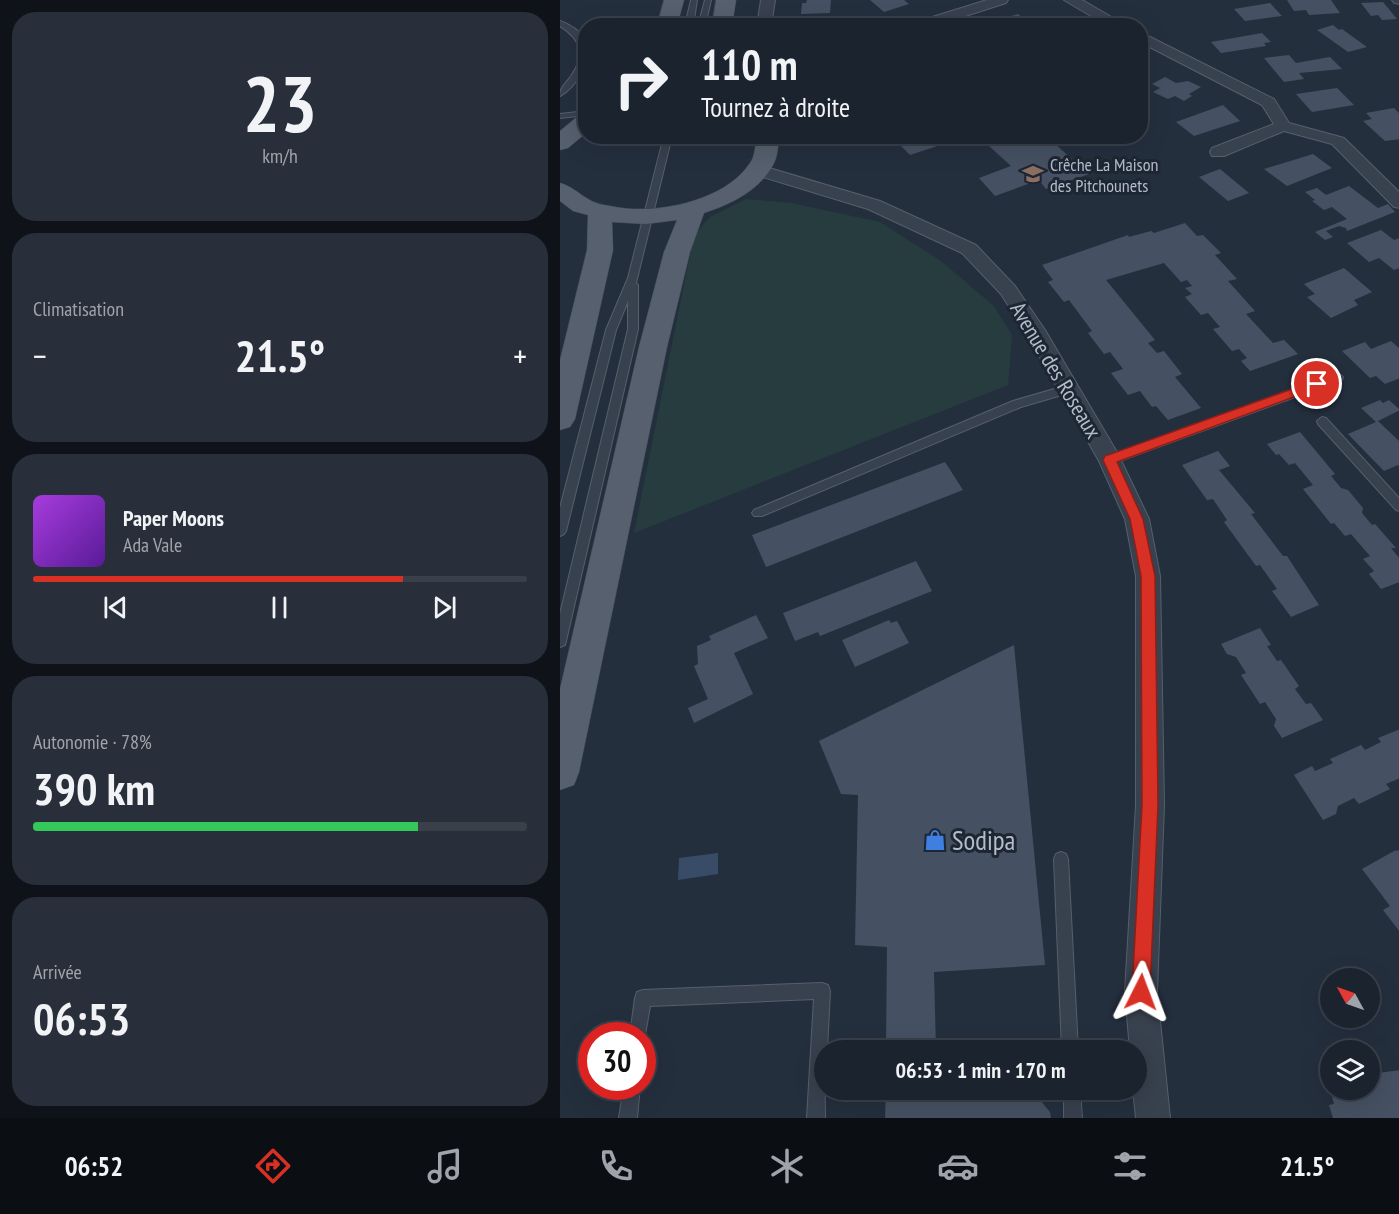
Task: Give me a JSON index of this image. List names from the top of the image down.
{
  "streets": {
    "street": ["Avenue des Roseaux"]
  },
  "places": {
    "school or university": ["Crêche La Maison des Pitchounets"],
    "shop": ["Sodipa"]
  },
  "north": "top left",
  "page": {
    "tile": [
      ["23", "km/h"],
      "Climatisation",
      ["Autonomie · 78%", "390 km"],
      ["Arrivée", "06:53"]
    ],
    "turn": ["110 m", "Tournez à droite"],
    "heat": ["−", "21.5°", "+"],
    "song": ["Paper Moons", "Ada Vale"],
    "limit": "30",
    "trip": "06:53 · 1 min · 170 m",
    "tabs": ["06:52", "21.5°"]
  }
}
